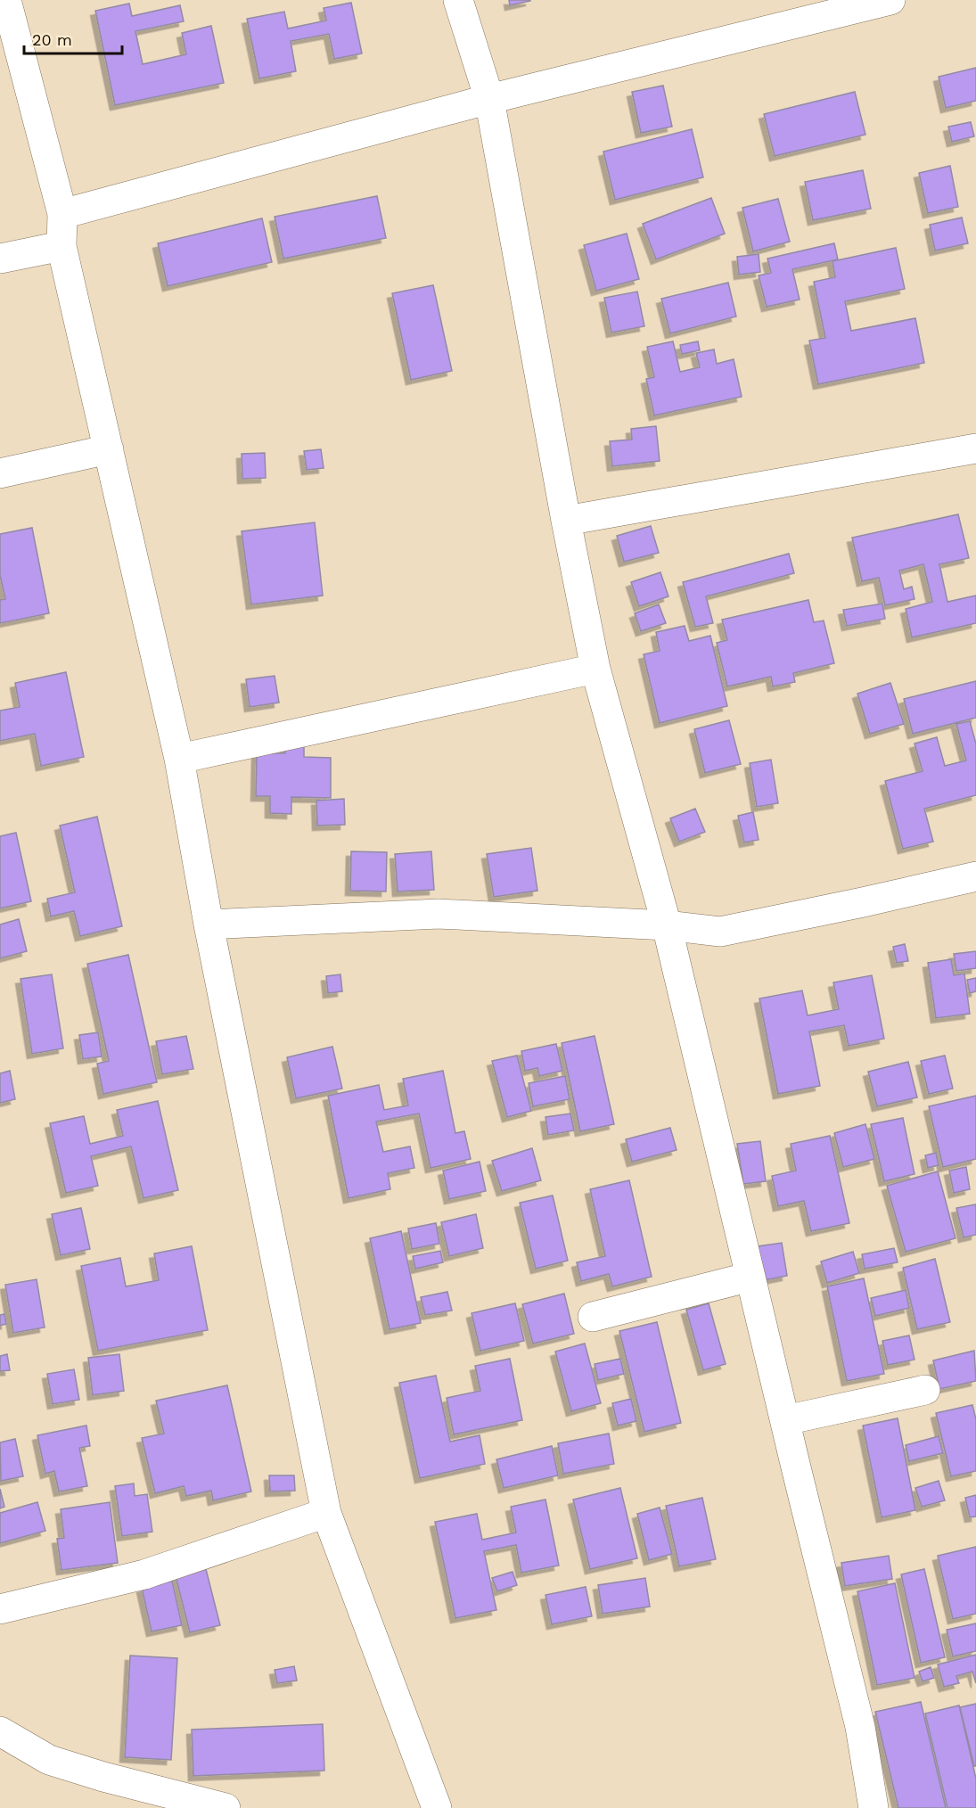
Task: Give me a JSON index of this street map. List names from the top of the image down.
{
  "scale_bar": "20 m"
}
